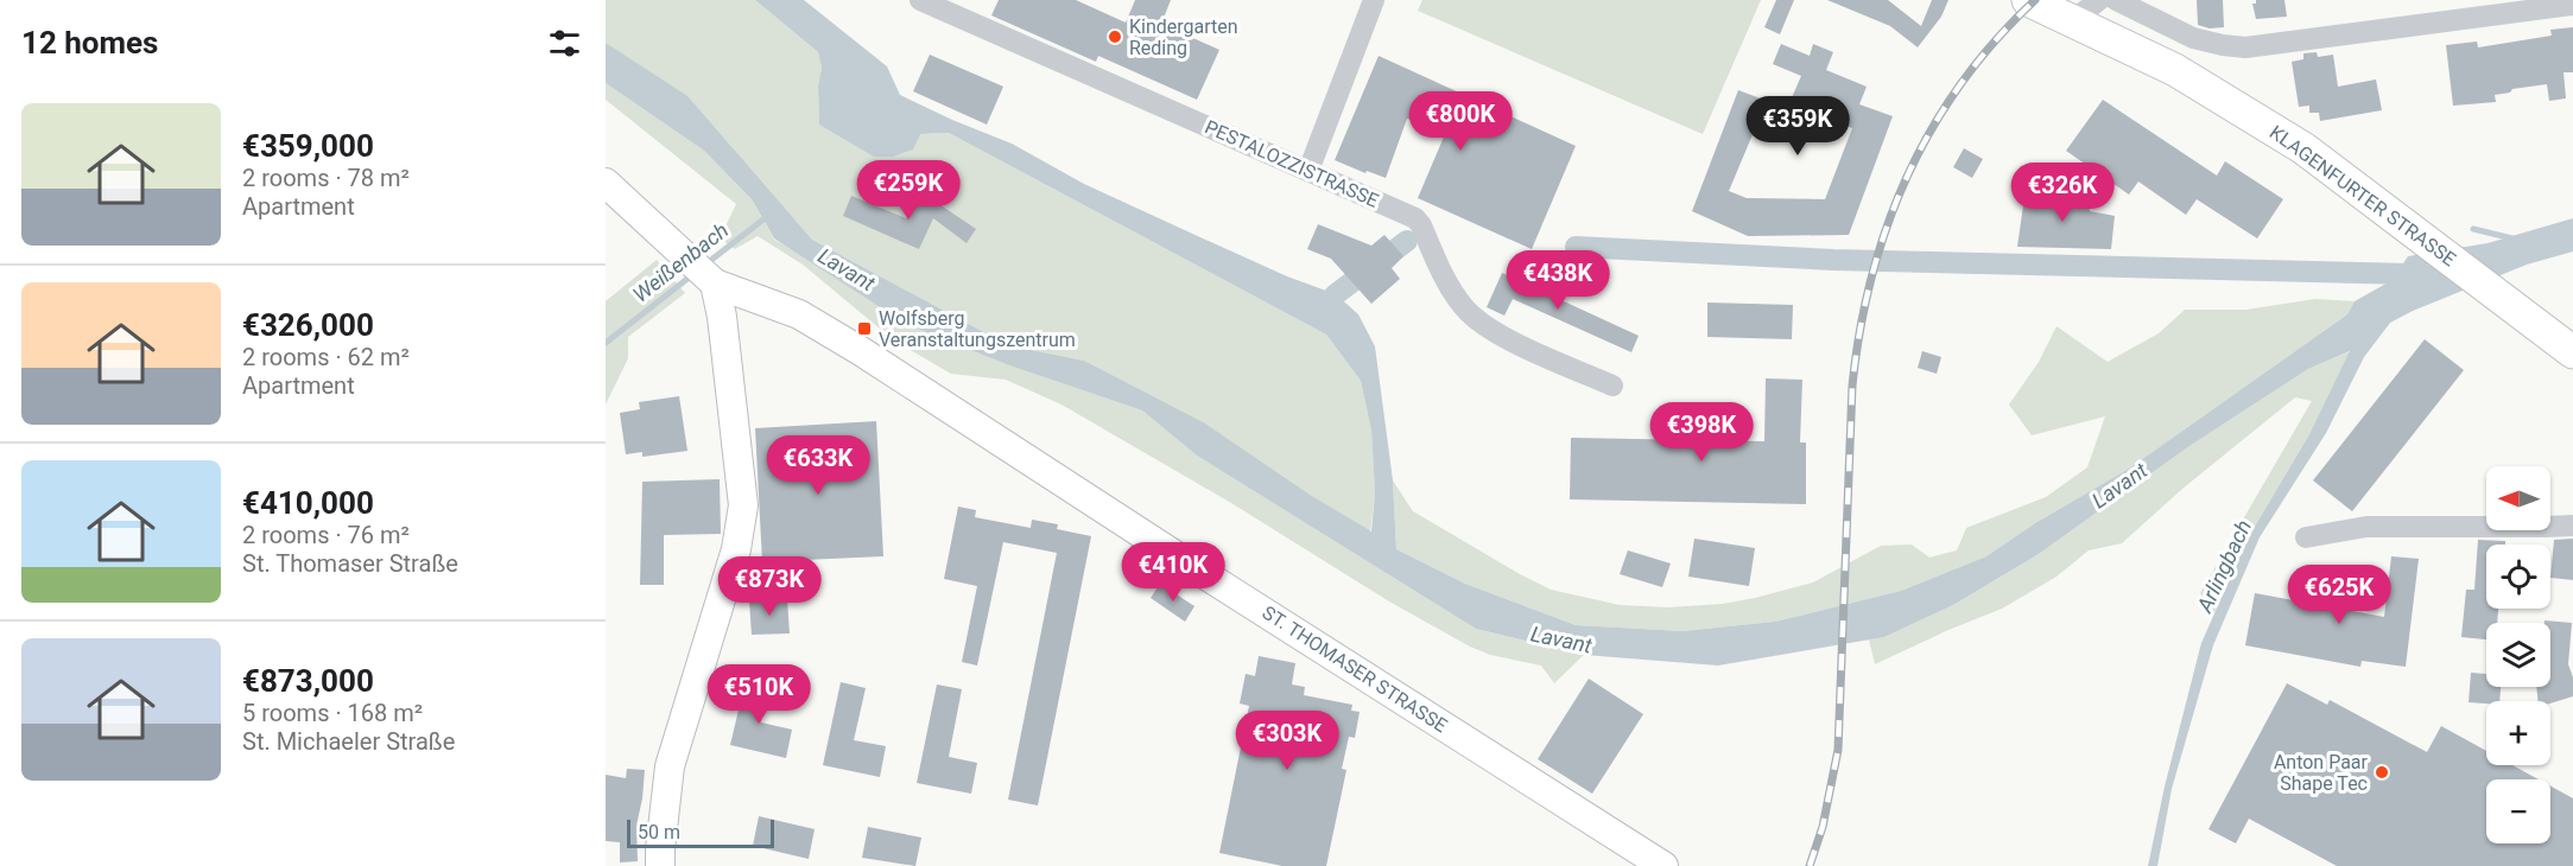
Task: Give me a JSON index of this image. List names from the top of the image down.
{
  "streets": {
    "main road": ["KLAGENFURTER STRASSE", "ST. THOMASER STRASSE"],
    "street": ["PESTALOZZISTRASSE"]
  },
  "water": ["Weißenbach", "Lavant", "Arlingbach"],
  "places": {
    "other": ["Kindergarten Reding", "Anton Paar Shape Tec"],
    "transit": ["Wolfsberg Veranstaltungszentrum"]
  },
  "scale_bar": "50 m",
  "north": "left",
  "page": {
    "heading": "12 homes",
    "list": [
      {
        "name": "€359,000",
        "note": "2 rooms · 78 m² · Apartment"
      },
      {
        "name": "€326,000",
        "note": "2 rooms · 62 m² · Apartment"
      },
      {
        "name": "€410,000",
        "note": "2 rooms · 76 m² · St. Thomaser Straße"
      },
      {
        "name": "€873,000",
        "note": "5 rooms · 168 m² · St. Michaeler Straße"
      }
    ],
    "price": [
      "€800K",
      "€359K",
      "€259K",
      "€326K",
      "€438K",
      "€398K",
      "€633K",
      "€410K",
      "€873K",
      "€625K",
      "€510K",
      "€303K"
    ],
    "map_buttons": ["+", "−"],
    "scale": "50 m"
  }
}
